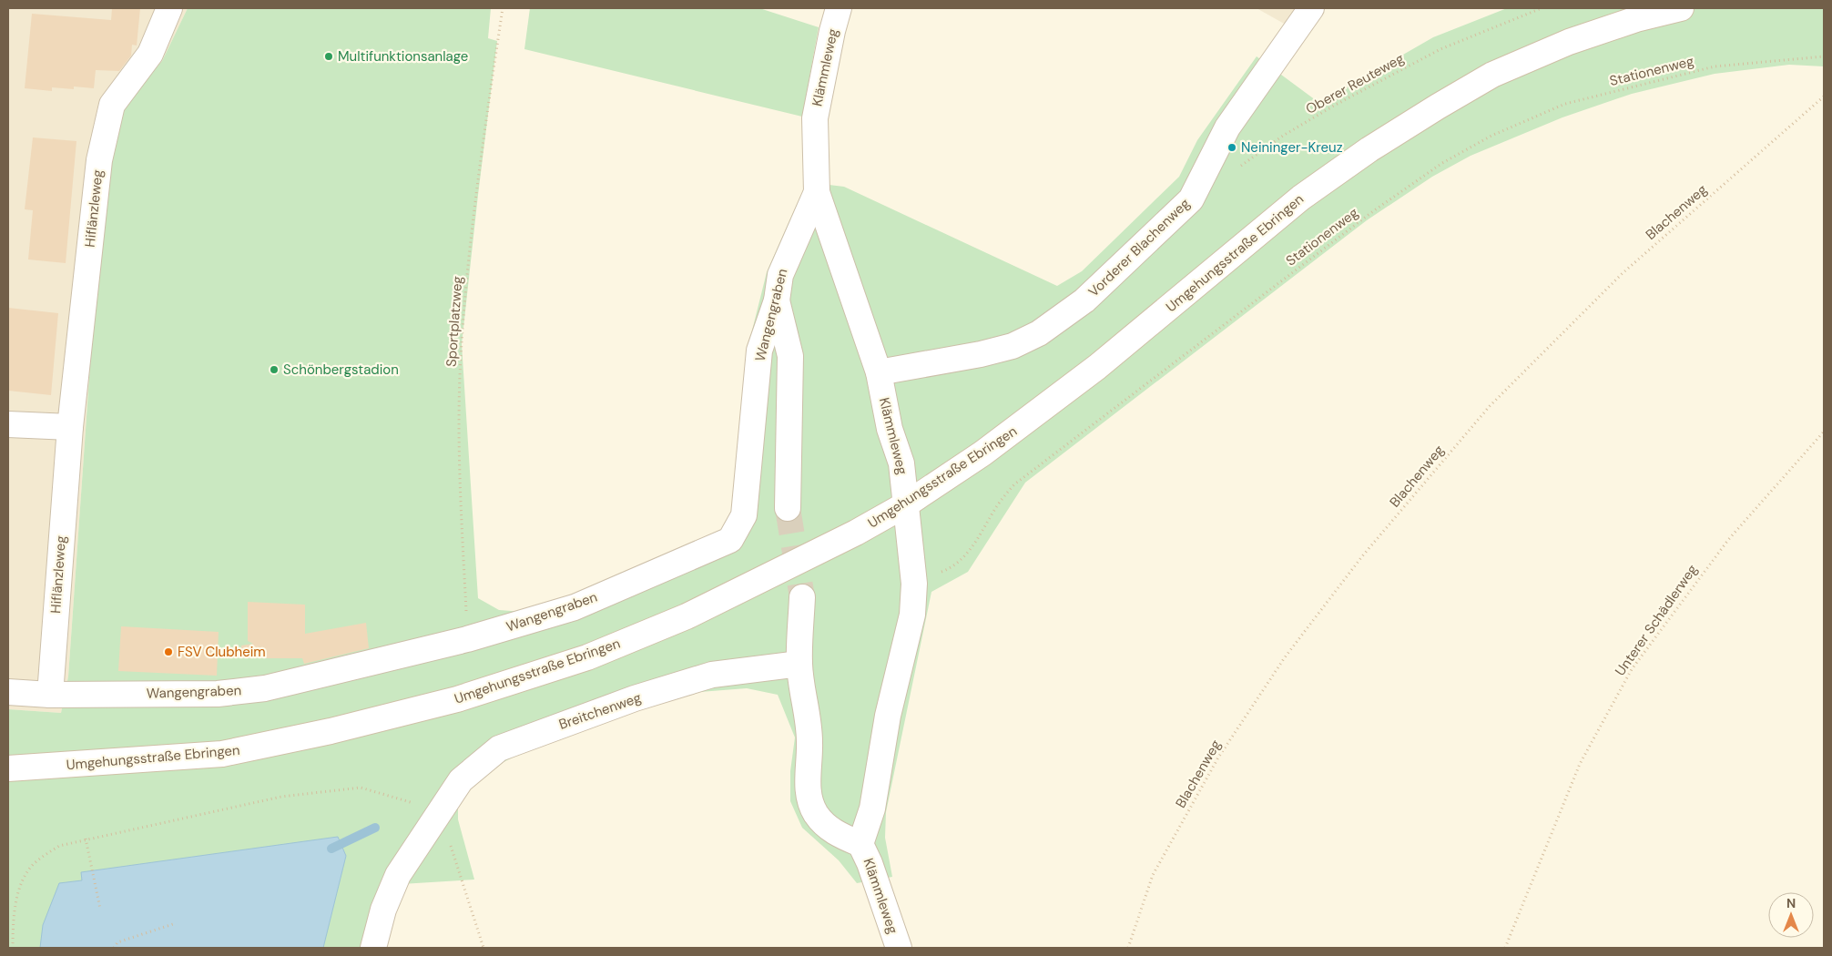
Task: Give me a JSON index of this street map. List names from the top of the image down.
{
  "streets": {
    "street": [
      "Klämmleweg",
      "Hiflänzleweg",
      "Vorderer Blachenweg",
      "Umgehungsstraße Ebringen",
      "Wangengraben",
      "Breitchenweg"
    ],
    "path": [
      "Stationenweg",
      "Oberer Reuteweg",
      "Blachenweg",
      "Sportplatzweg",
      "Unterer Schädlerweg"
    ]
  },
  "crossings": [
    ["Klämmleweg", "Stationenweg"],
    ["Klämmleweg", "Vorderer Blachenweg"],
    ["Klämmleweg", "Umgehungsstraße Ebringen"],
    ["Klämmleweg", "Wangengraben"],
    ["Klämmleweg", "Breitchenweg"],
    ["Hiflänzleweg", "Wangengraben"],
    ["Wangengraben", "Sportplatzweg"]
  ],
  "places": [
    "Multifunktionsanlage",
    "Neininger-Kreuz",
    "Schönbergstadion",
    "FSV Clubheim"
  ],
  "north": "top"
}
